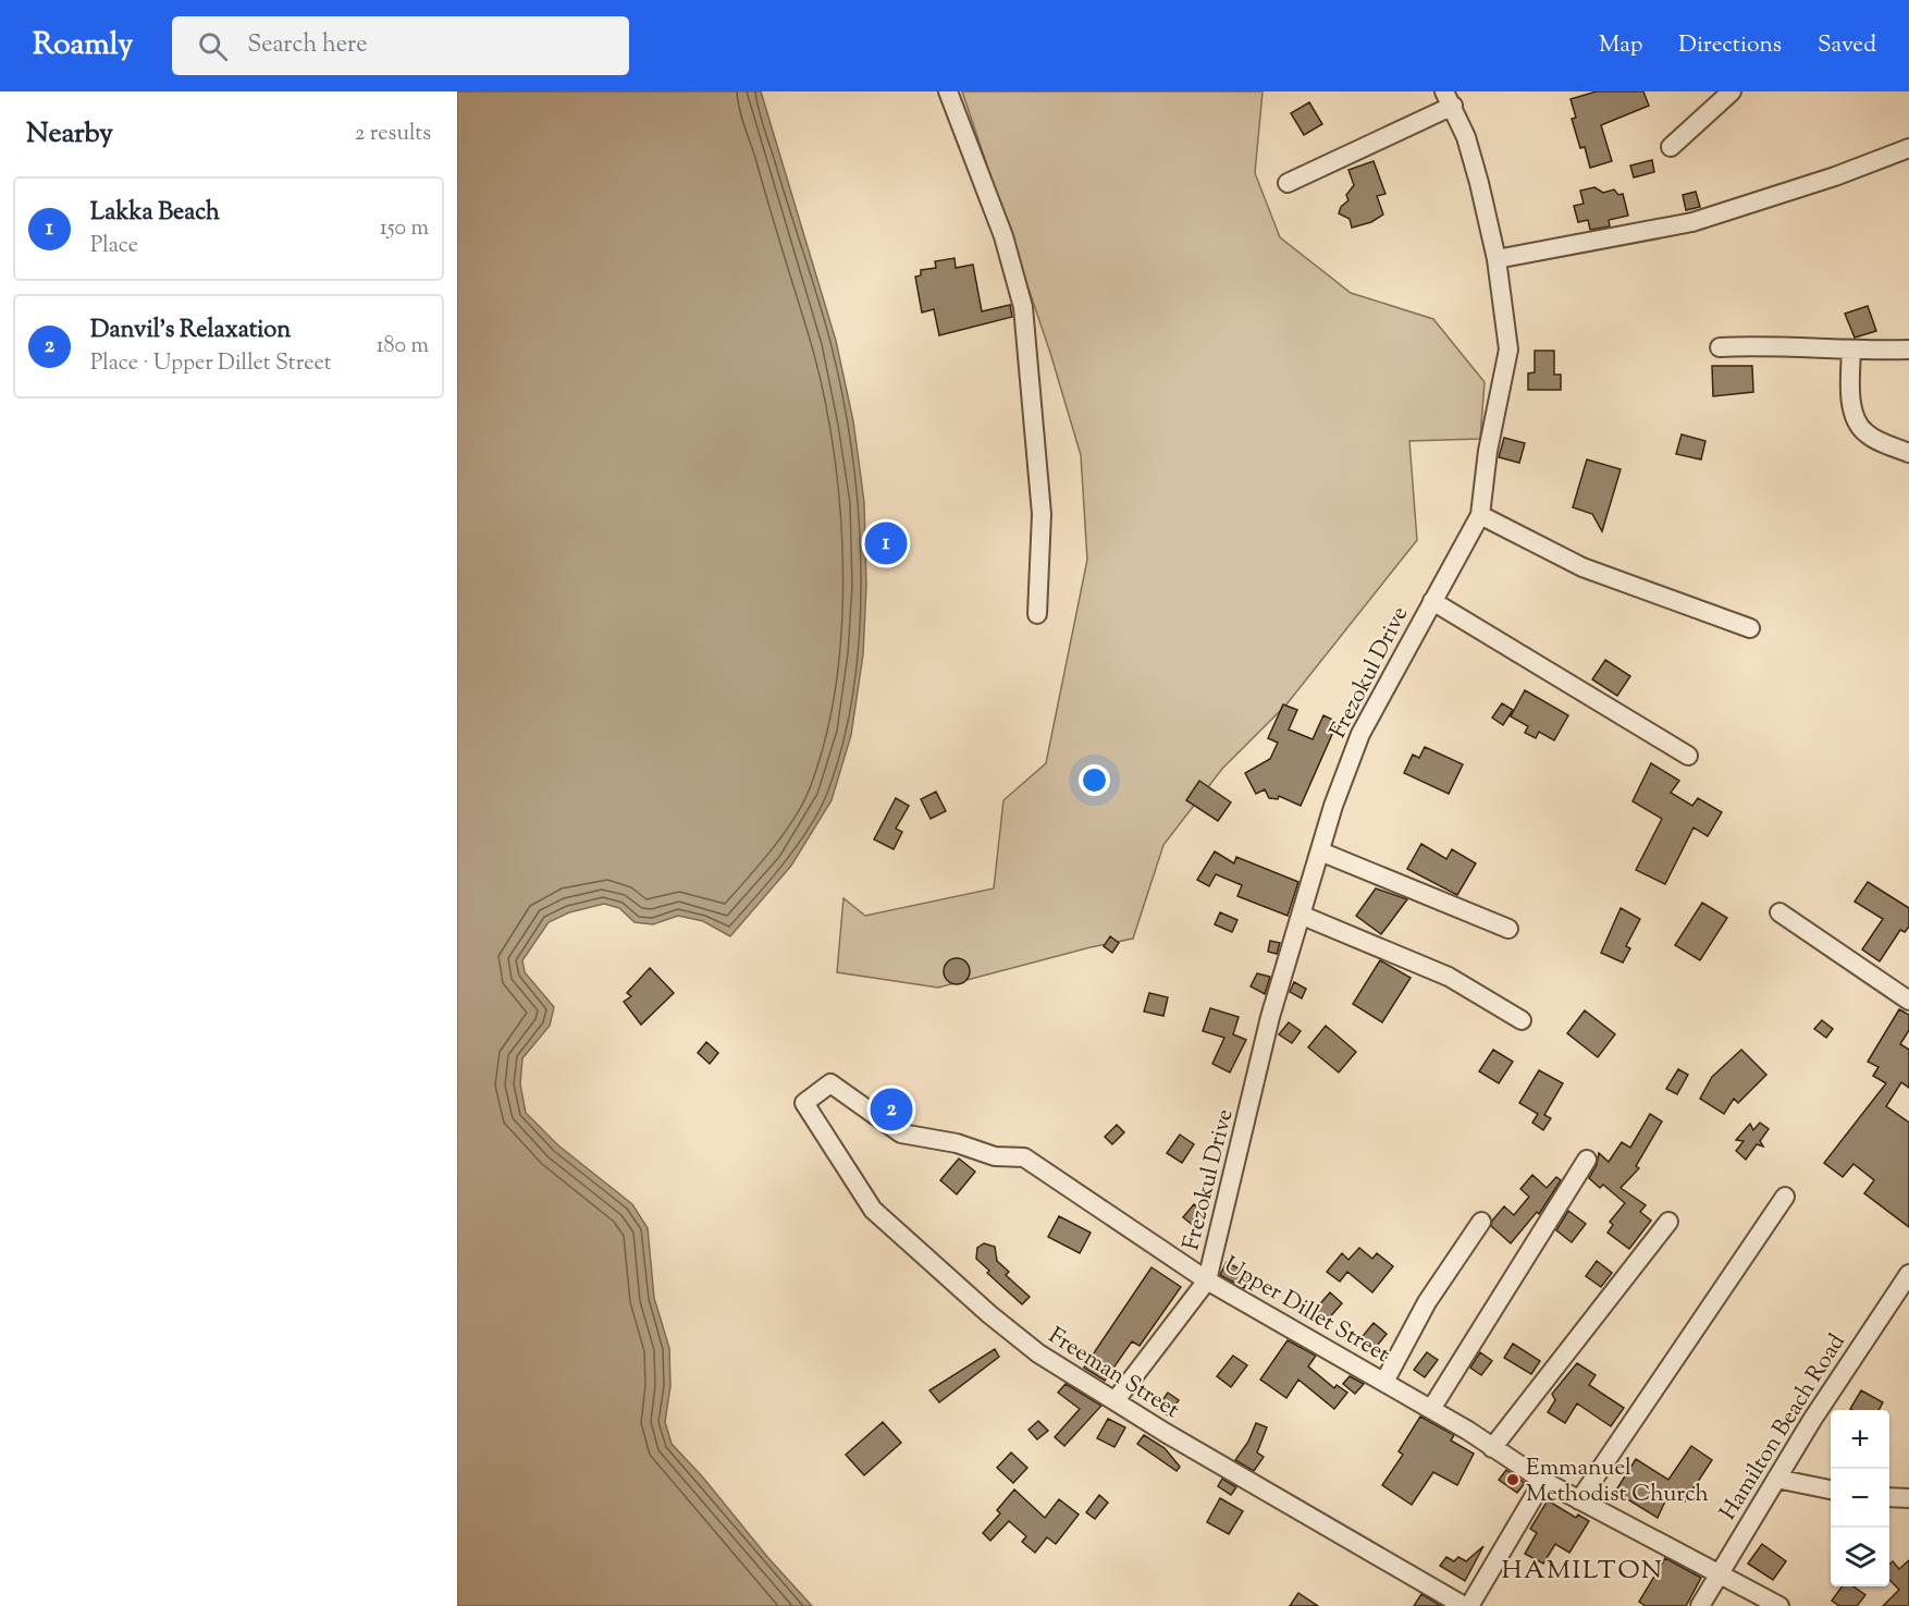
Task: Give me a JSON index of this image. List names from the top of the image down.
{
  "streets": {
    "street": [
      "Frezokul Drive",
      "Upper Dillet Street",
      "Freeman Street",
      "Hamilton Beach Road"
    ]
  },
  "crossings": [
    ["Frezokul Drive", "Upper Dillet Street"],
    ["Upper Dillet Street", "Freeman Street"],
    ["Upper Dillet Street", "Hamilton Beach Road"]
  ],
  "districts": ["HAMILTON"],
  "places": ["Emmanuel Methodist Church"],
  "page": {
    "header": "Roamly",
    "search": "Search here",
    "nav": ["Map", "Directions", "Saved"],
    "heading": ["Nearby", "2 results"],
    "list": [
      {
        "mark": "1",
        "name": "Lakka Beach",
        "note": "Place",
        "value": "150 m"
      },
      {
        "mark": "2",
        "name": "Danvil's Relaxation",
        "note": "Place · Upper Dillet Street",
        "value": "180 m"
      }
    ],
    "pins": ["1", "2"],
    "map_buttons": ["+", "−"]
  }
}
